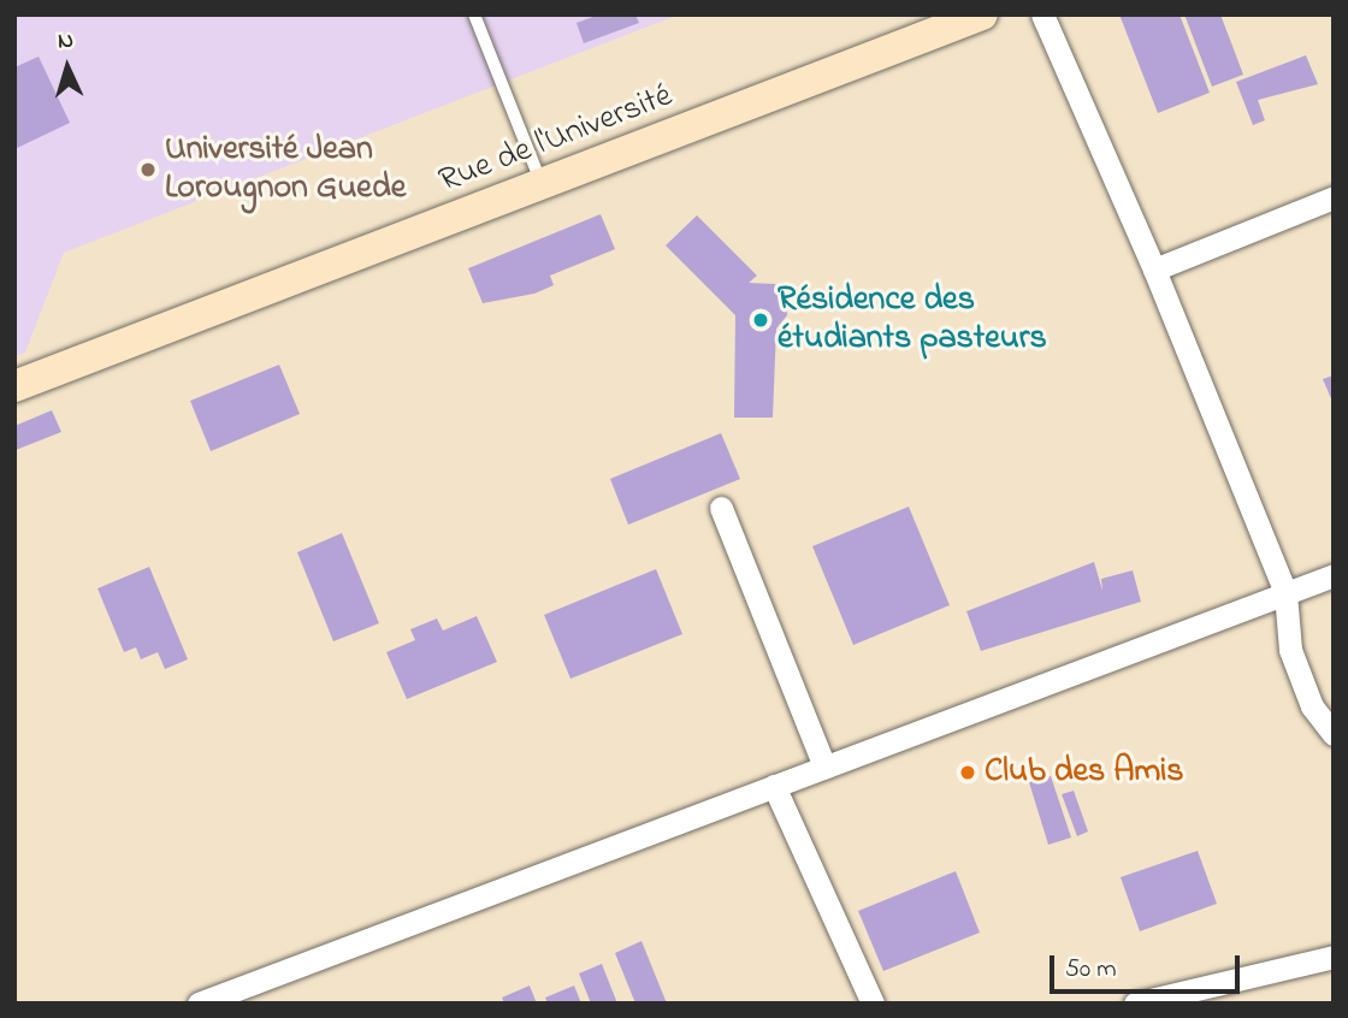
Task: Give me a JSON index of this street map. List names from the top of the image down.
{
  "streets": {
    "street": ["Rue de l'Université"]
  },
  "places": ["Université Jean Lorougnon Guede", "Résidence des étudiants pasteurs", "Club des Amis"],
  "scale_bar": "50 m",
  "north": "top"
}
